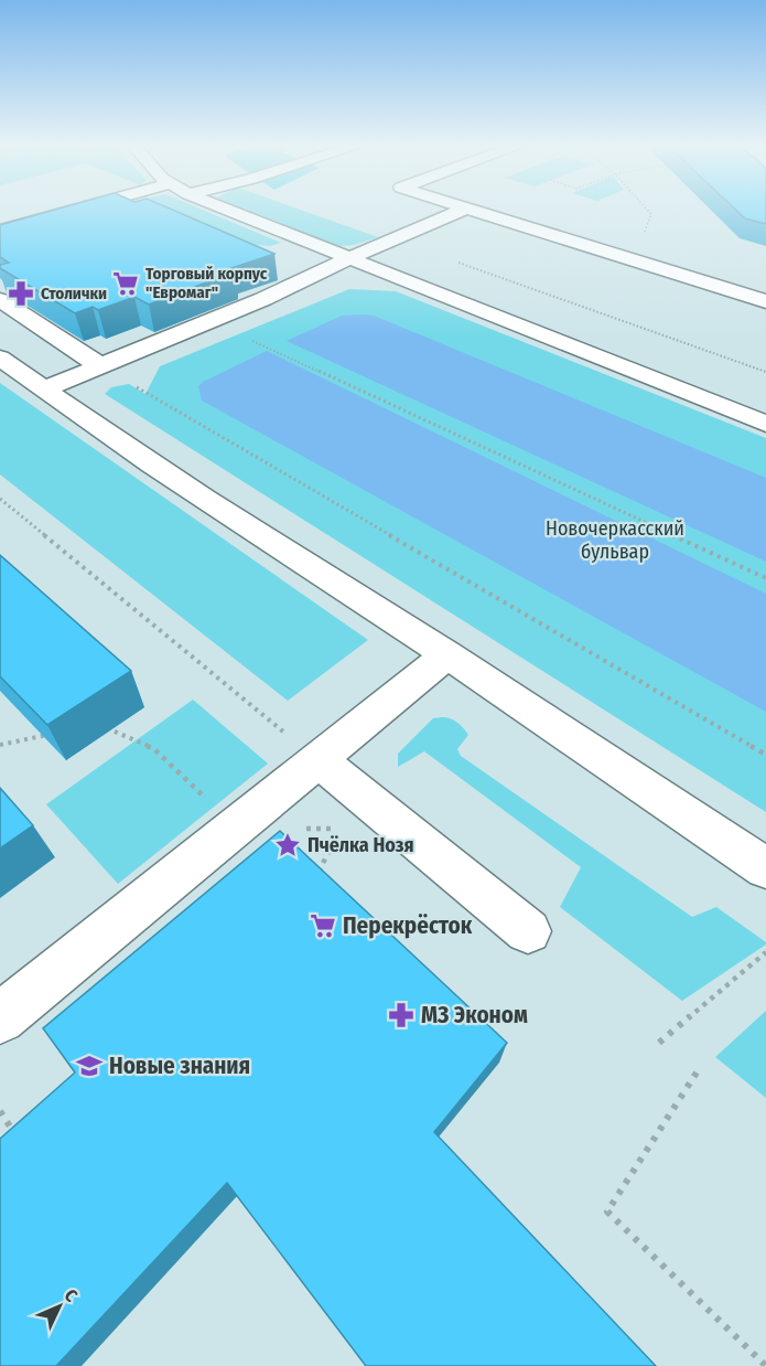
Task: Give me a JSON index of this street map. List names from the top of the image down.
{
  "parks": ["Новочеркасский бульвар"],
  "places": {
    "supermarket": ["Торговый корпус \"Евромаг\"", "Перекрёсток"],
    "pharmacy": ["Столички", "МЗ Эконом"],
    "place": ["Пчёлка Нозя"],
    "school or university": ["Новые знания"]
  },
  "north": "top right"
}
